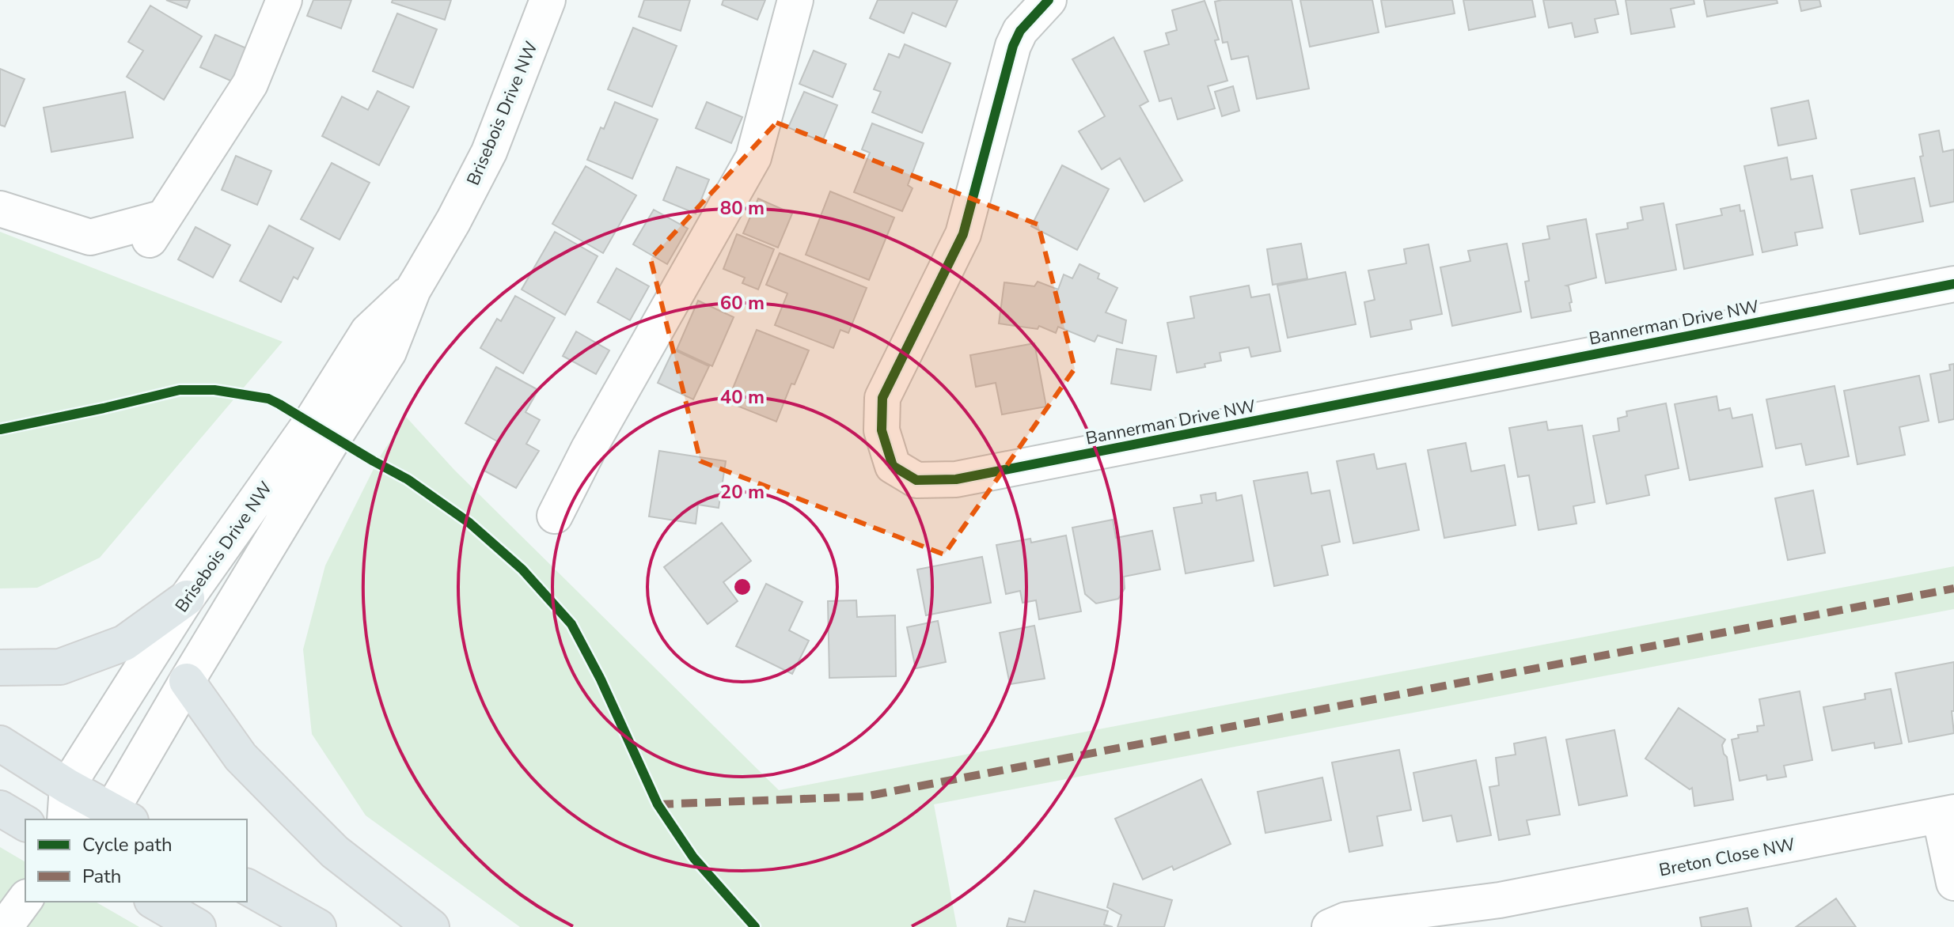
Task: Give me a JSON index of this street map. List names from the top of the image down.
{
  "streets": {
    "street": ["Brisebois Drive NW", "Bannerman Drive NW", "Breton Close NW"]
  },
  "legend": ["Cycle path", "Path"],
  "rings": [
    "80 m",
    "60 m",
    "40 m",
    "20 m"
  ]
}
